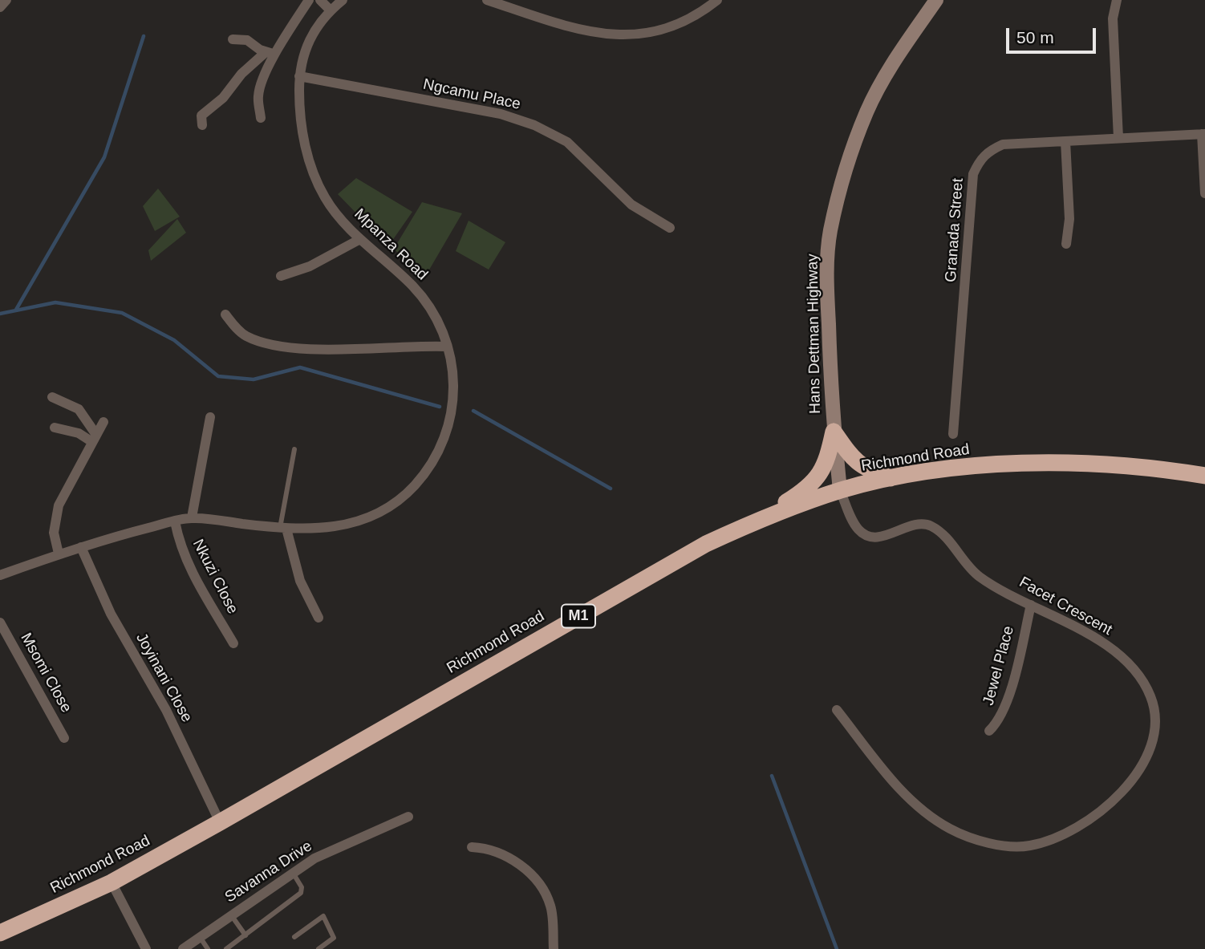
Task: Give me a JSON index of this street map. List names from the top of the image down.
{
  "streets": {
    "highway": ["Richmond Road", "M1"],
    "street": [
      "Ngcamu Place",
      "Granada Street",
      "Mpanza Road",
      "Hans Dettman Highway",
      "Nkuzi Close",
      "Facet Crescent",
      "Jewel Place",
      "Msomi Close",
      "Joyinani Close",
      "Savanna Drive"
    ]
  },
  "crossings": [
    ["Ngcamu Place", "Mpanza Road"],
    ["Mpanza Road", "Nkuzi Close"],
    ["Mpanza Road", "Joyinani Close"],
    ["Hans Dettman Highway", "Richmond Road"],
    ["Hans Dettman Highway", "Facet Crescent"],
    ["Richmond Road", "Facet Crescent"],
    ["Richmond Road", "Joyinani Close"],
    ["Facet Crescent", "Jewel Place"]
  ],
  "scale_bar": "50 m"
}
